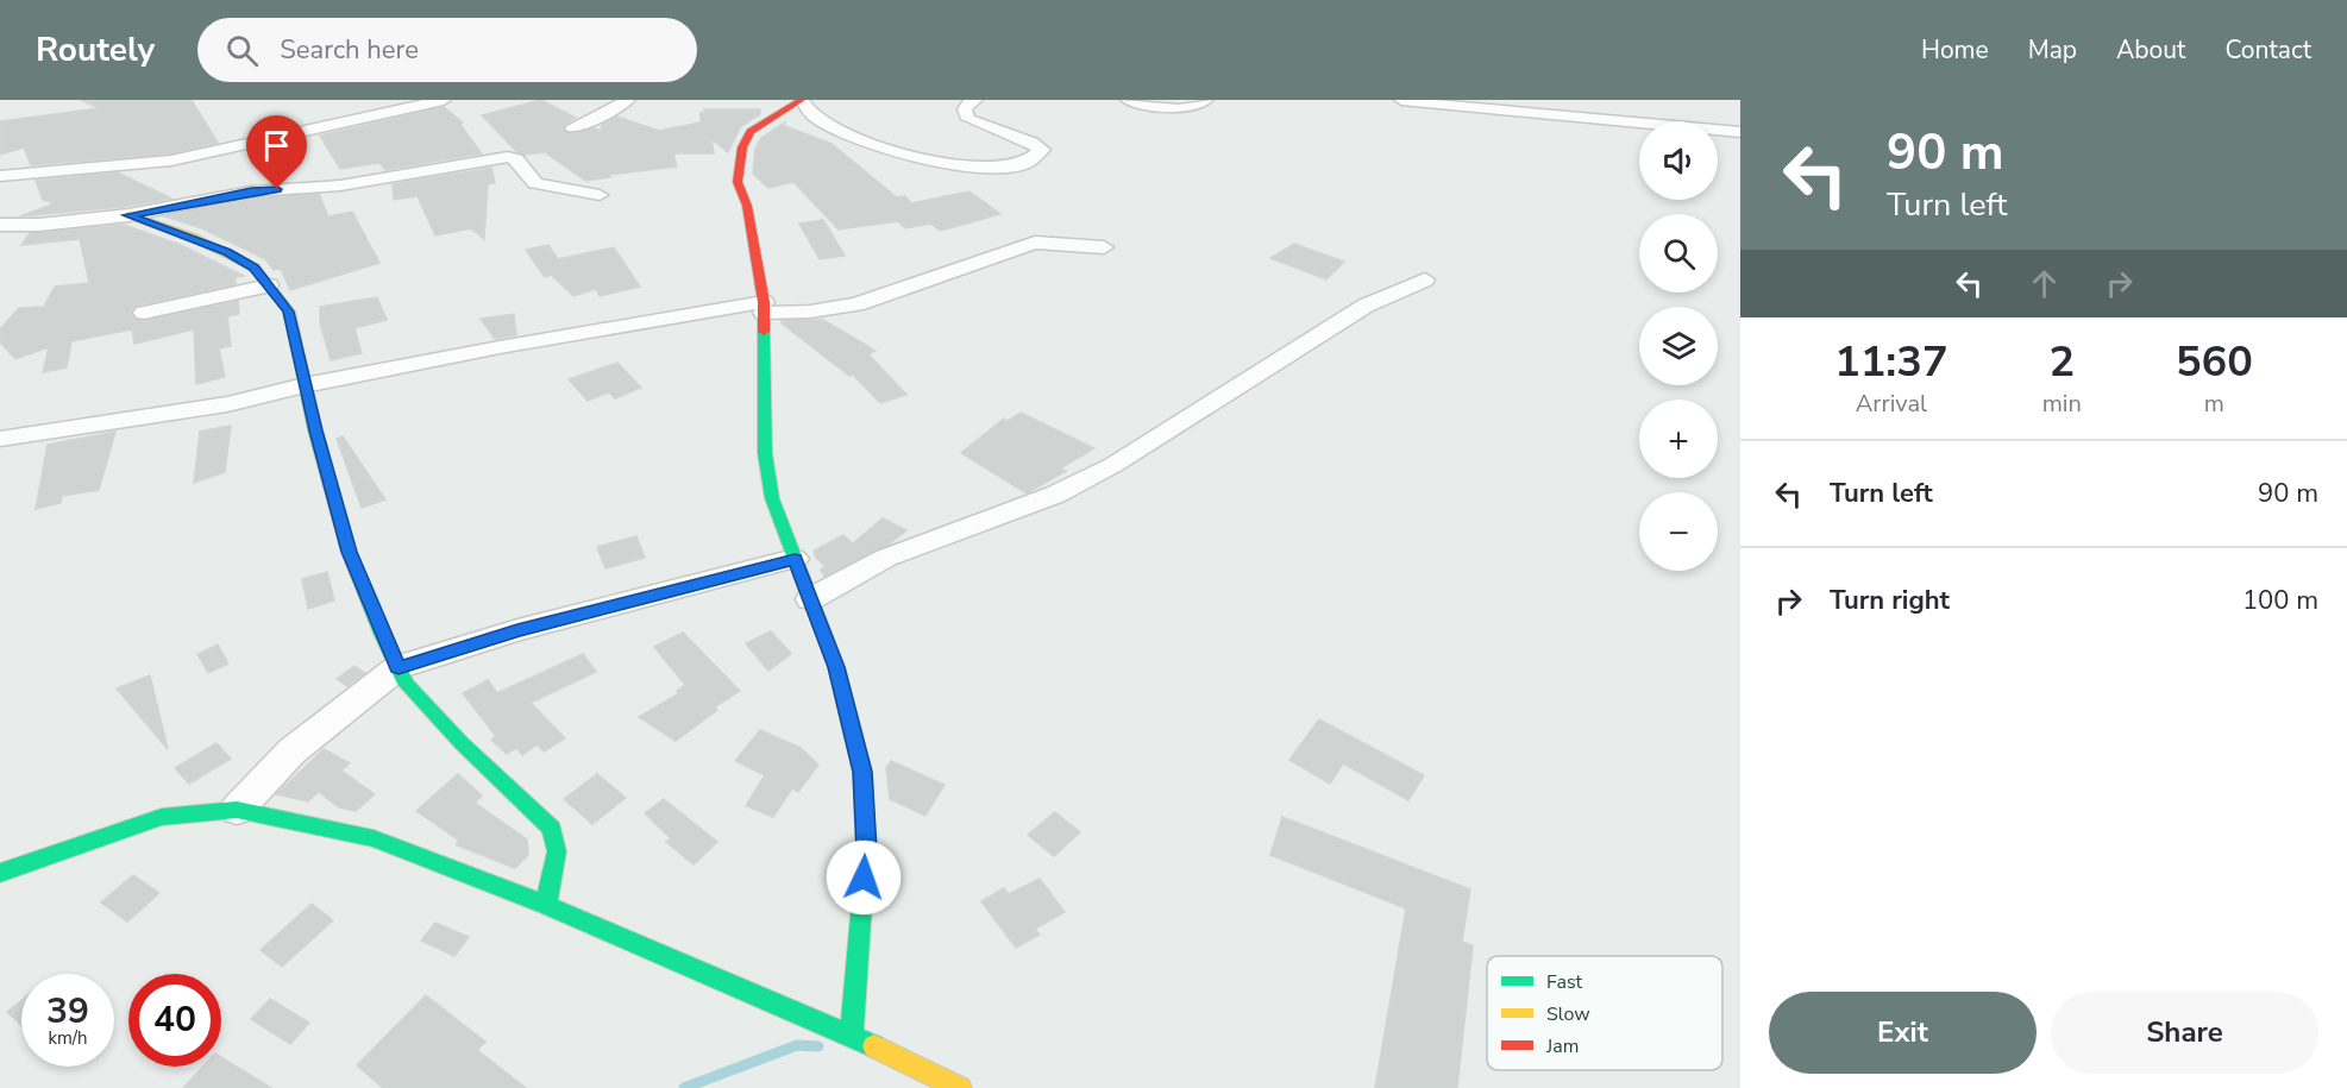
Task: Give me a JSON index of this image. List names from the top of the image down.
{
  "legend": ["Fast", "Slow", "Jam"],
  "page": {
    "header": "Routely",
    "search": "Search here",
    "nav": [
      "Home",
      "Map",
      "About",
      "Contact"
    ],
    "turn": ["90 m", "Turn left"],
    "map_buttons": ["+", "−"],
    "eta": [
      "11:37",
      "Arrival",
      "2",
      "min",
      "560",
      "m"
    ],
    "list": [
      {
        "name": "Turn left",
        "value": "90 m"
      },
      {
        "name": "Turn right",
        "value": "100 m"
      }
    ],
    "speed": "39 km/h",
    "limit": "40",
    "buttons": ["Exit", "Share"]
  }
}
